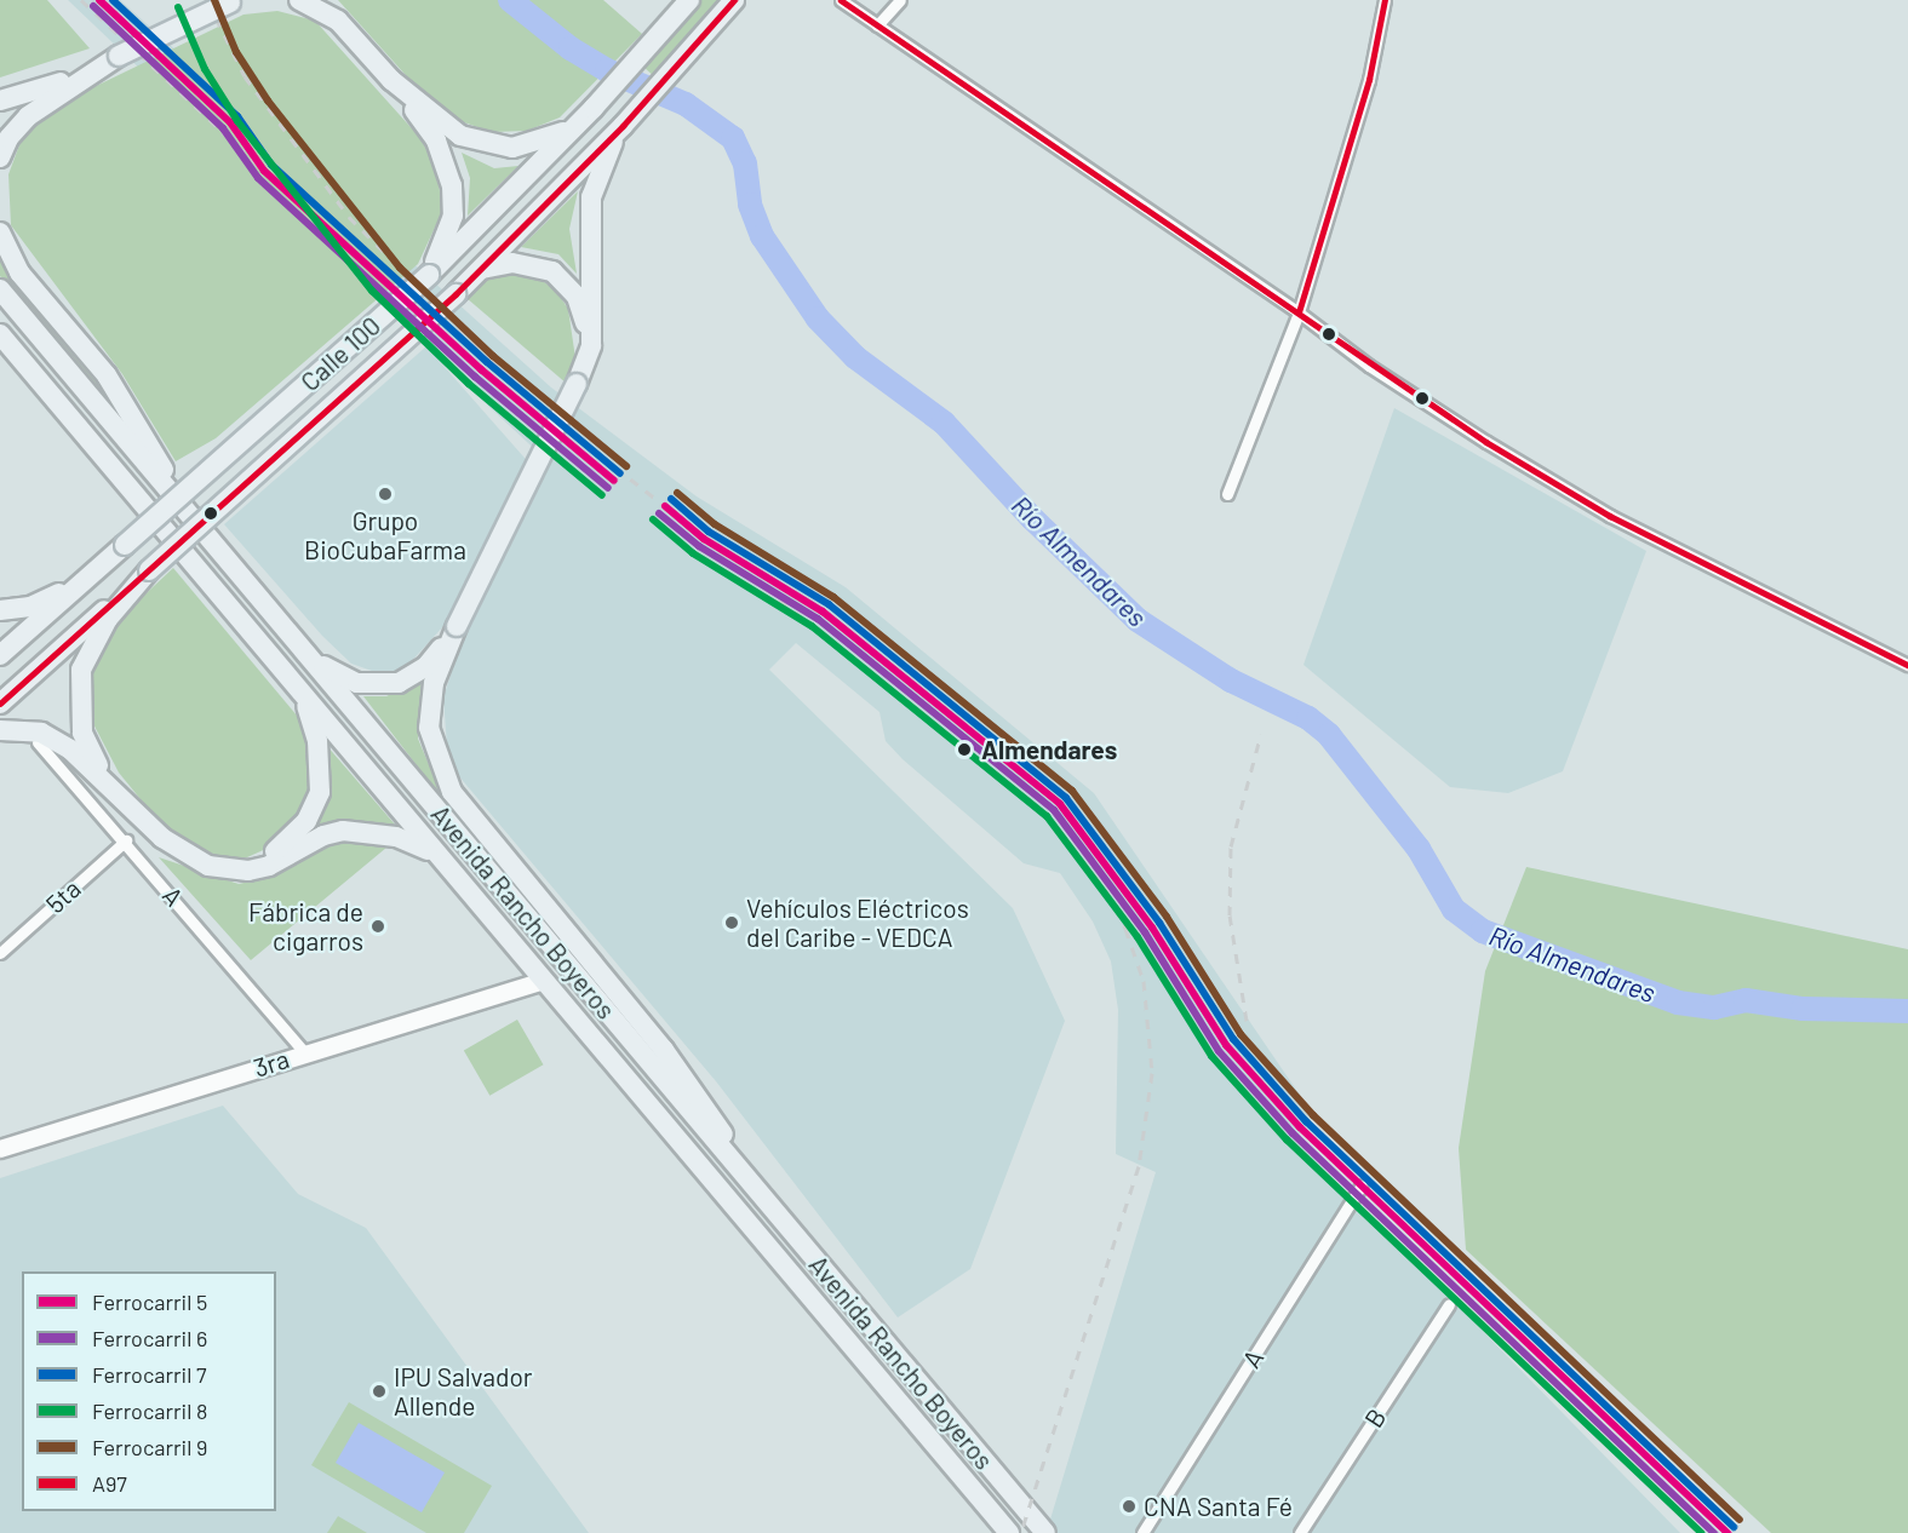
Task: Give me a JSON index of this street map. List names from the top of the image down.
{
  "streets": {
    "highway": ["Calle 100", "Avenida Rancho Boyeros"],
    "street": [
      "5ta",
      "A",
      "3ra",
      "B"
    ]
  },
  "crossings": [
    ["5ta", "A"],
    ["A", "3ra"],
    ["Avenida Rancho Boyeros", "3ra"]
  ],
  "water": ["Río Almendares"],
  "places": [
    "Grupo BioCubaFarma",
    "Almendares",
    "Vehículos Eléctricos del Caribe - VEDCA",
    "Fábrica de cigarros",
    "IPU Salvador Allende",
    "CNA Santa Fé"
  ],
  "lines": [
    "rail line 5",
    "rail line 7",
    "rail line 9",
    "transit line A97",
    "rail line 6",
    "rail line 8"
  ],
  "legend": [
    "Ferrocarril 5",
    "Ferrocarril 6",
    "Ferrocarril 7",
    "Ferrocarril 8",
    "Ferrocarril 9",
    "A97"
  ]
}
